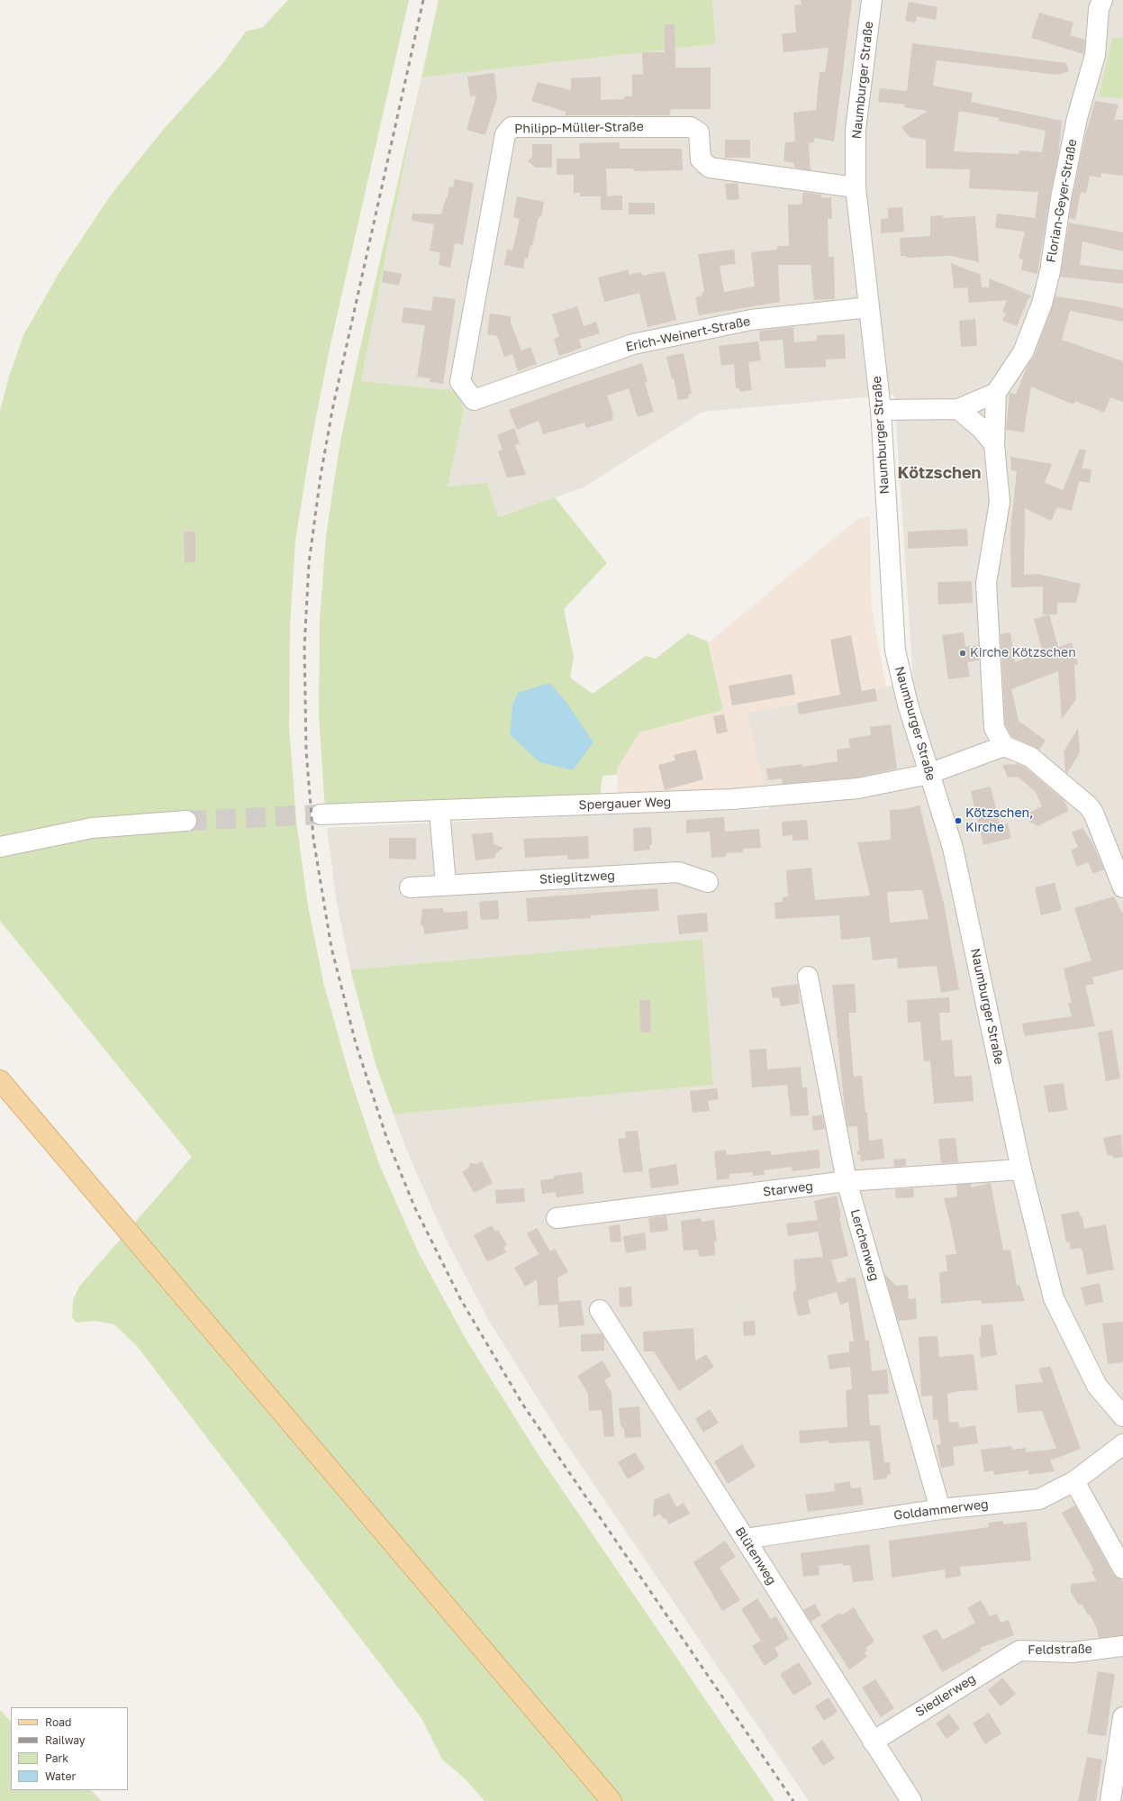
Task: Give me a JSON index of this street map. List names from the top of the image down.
{
  "streets": {
    "street": [
      "Naumburger Straße",
      "Philipp-Müller-Straße",
      "Florian-Geyer-Straße",
      "Erich-Weinert-Straße",
      "Spergauer Weg",
      "Stieglitzweg",
      "Starweg",
      "Lerchenweg",
      "Goldammerweg",
      "Blütenweg",
      "Feldstraße",
      "Siedlerweg"
    ]
  },
  "crossings": [
    ["Naumburger Straße", "Philipp-Müller-Straße"],
    ["Naumburger Straße", "Erich-Weinert-Straße"],
    ["Naumburger Straße", "Spergauer Weg"],
    ["Naumburger Straße", "Starweg"],
    ["Philipp-Müller-Straße", "Erich-Weinert-Straße"],
    ["Starweg", "Lerchenweg"],
    ["Lerchenweg", "Goldammerweg"],
    ["Goldammerweg", "Blütenweg"],
    ["Blütenweg", "Siedlerweg"],
    ["Feldstraße", "Siedlerweg"]
  ],
  "districts": ["Kötzschen"],
  "places": ["Kirche Kötzschen", "Kötzschen, Kirche"],
  "legend": [
    "Road",
    "Railway",
    "Park",
    "Water"
  ]
}
